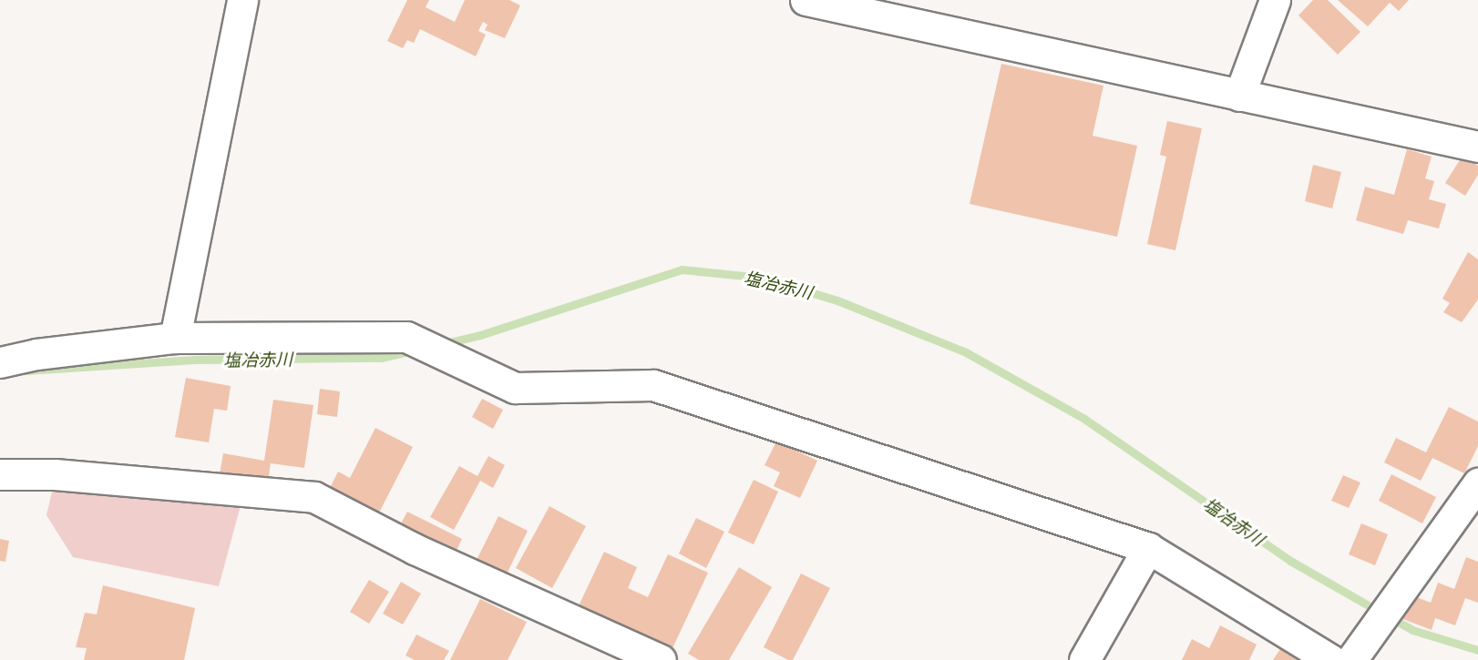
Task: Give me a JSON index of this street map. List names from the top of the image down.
{
  "water": ["塩冶赤川"]
}
